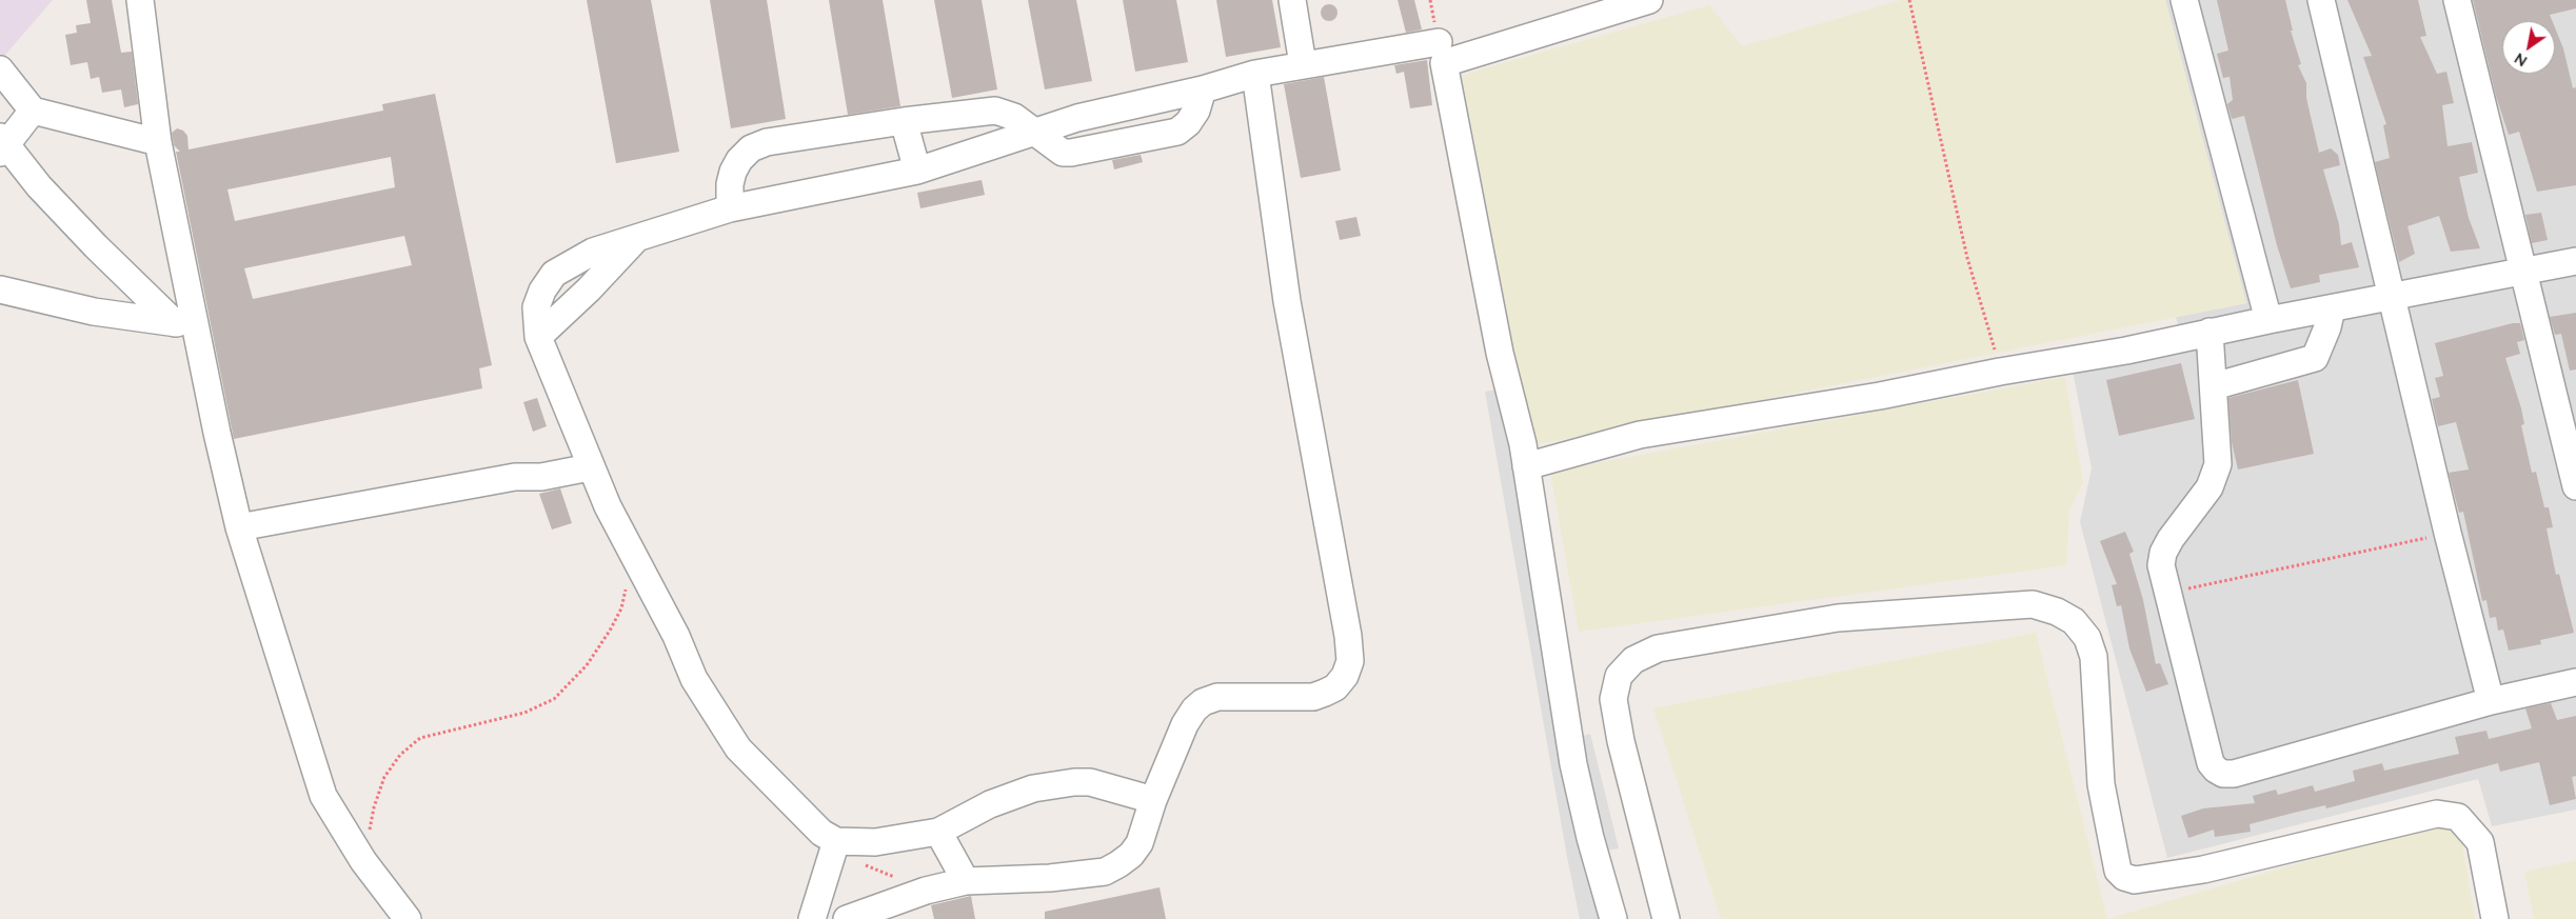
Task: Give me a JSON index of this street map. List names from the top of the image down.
{
  "north": "bottom left"
}
